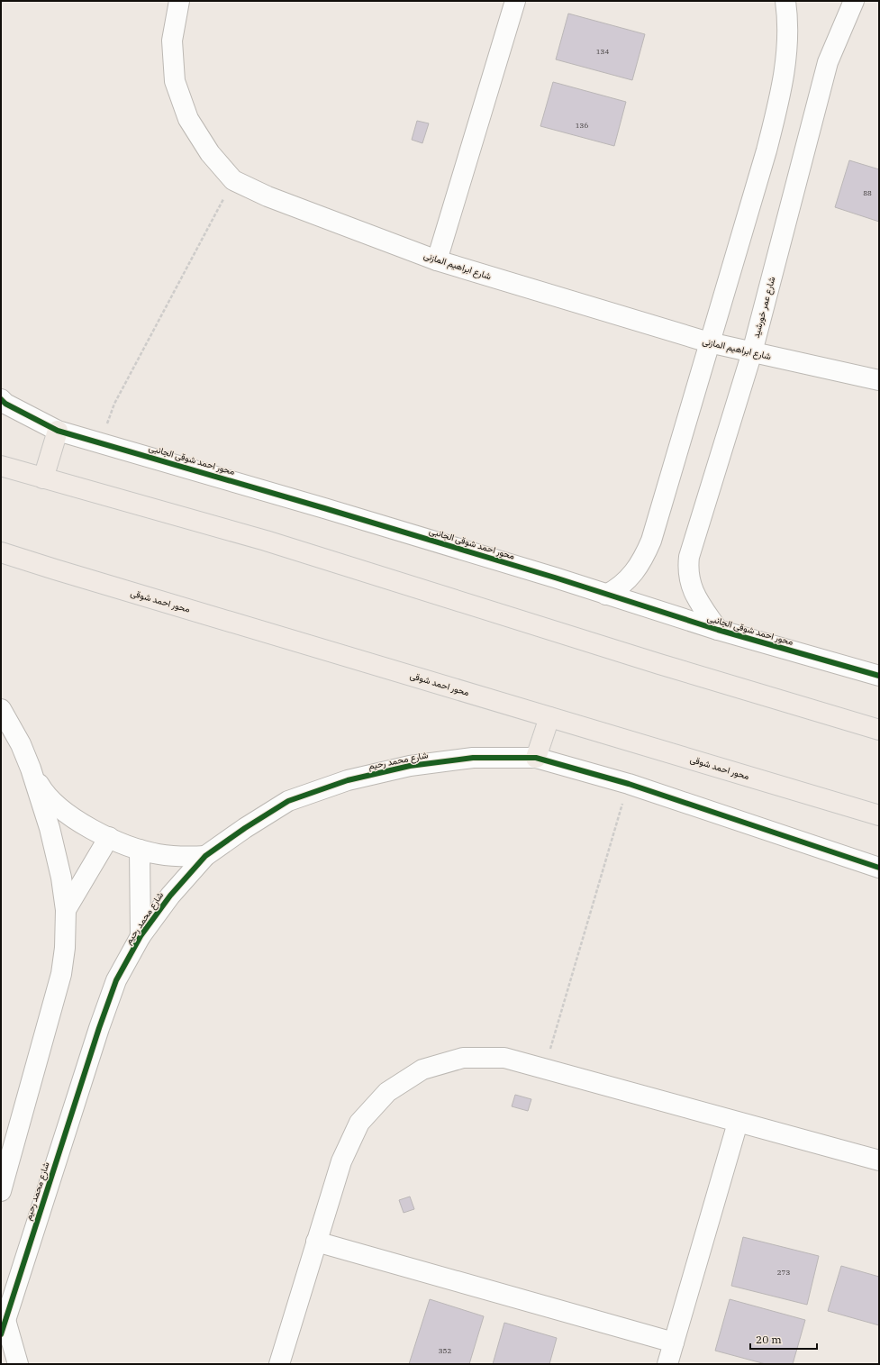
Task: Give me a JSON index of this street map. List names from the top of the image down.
{
  "streets": {
    "main road": ["محور احمد شوقى"],
    "street": [
      "شارع ابراهيم المازنى",
      "شارع عمر خورشيد",
      "محور احمد شوقى الجانبى",
      "شارع محمد رحيم"
    ]
  },
  "crossings": [
    ["شارع ابراهيم المازنى", "شارع عمر خورشيد"],
    ["شارع عمر خورشيد", "محور احمد شوقى الجانبى"]
  ],
  "house_numbers": [
    "134",
    "136",
    "88",
    "273",
    "352"
  ],
  "scale_bar": "20 m"
}
